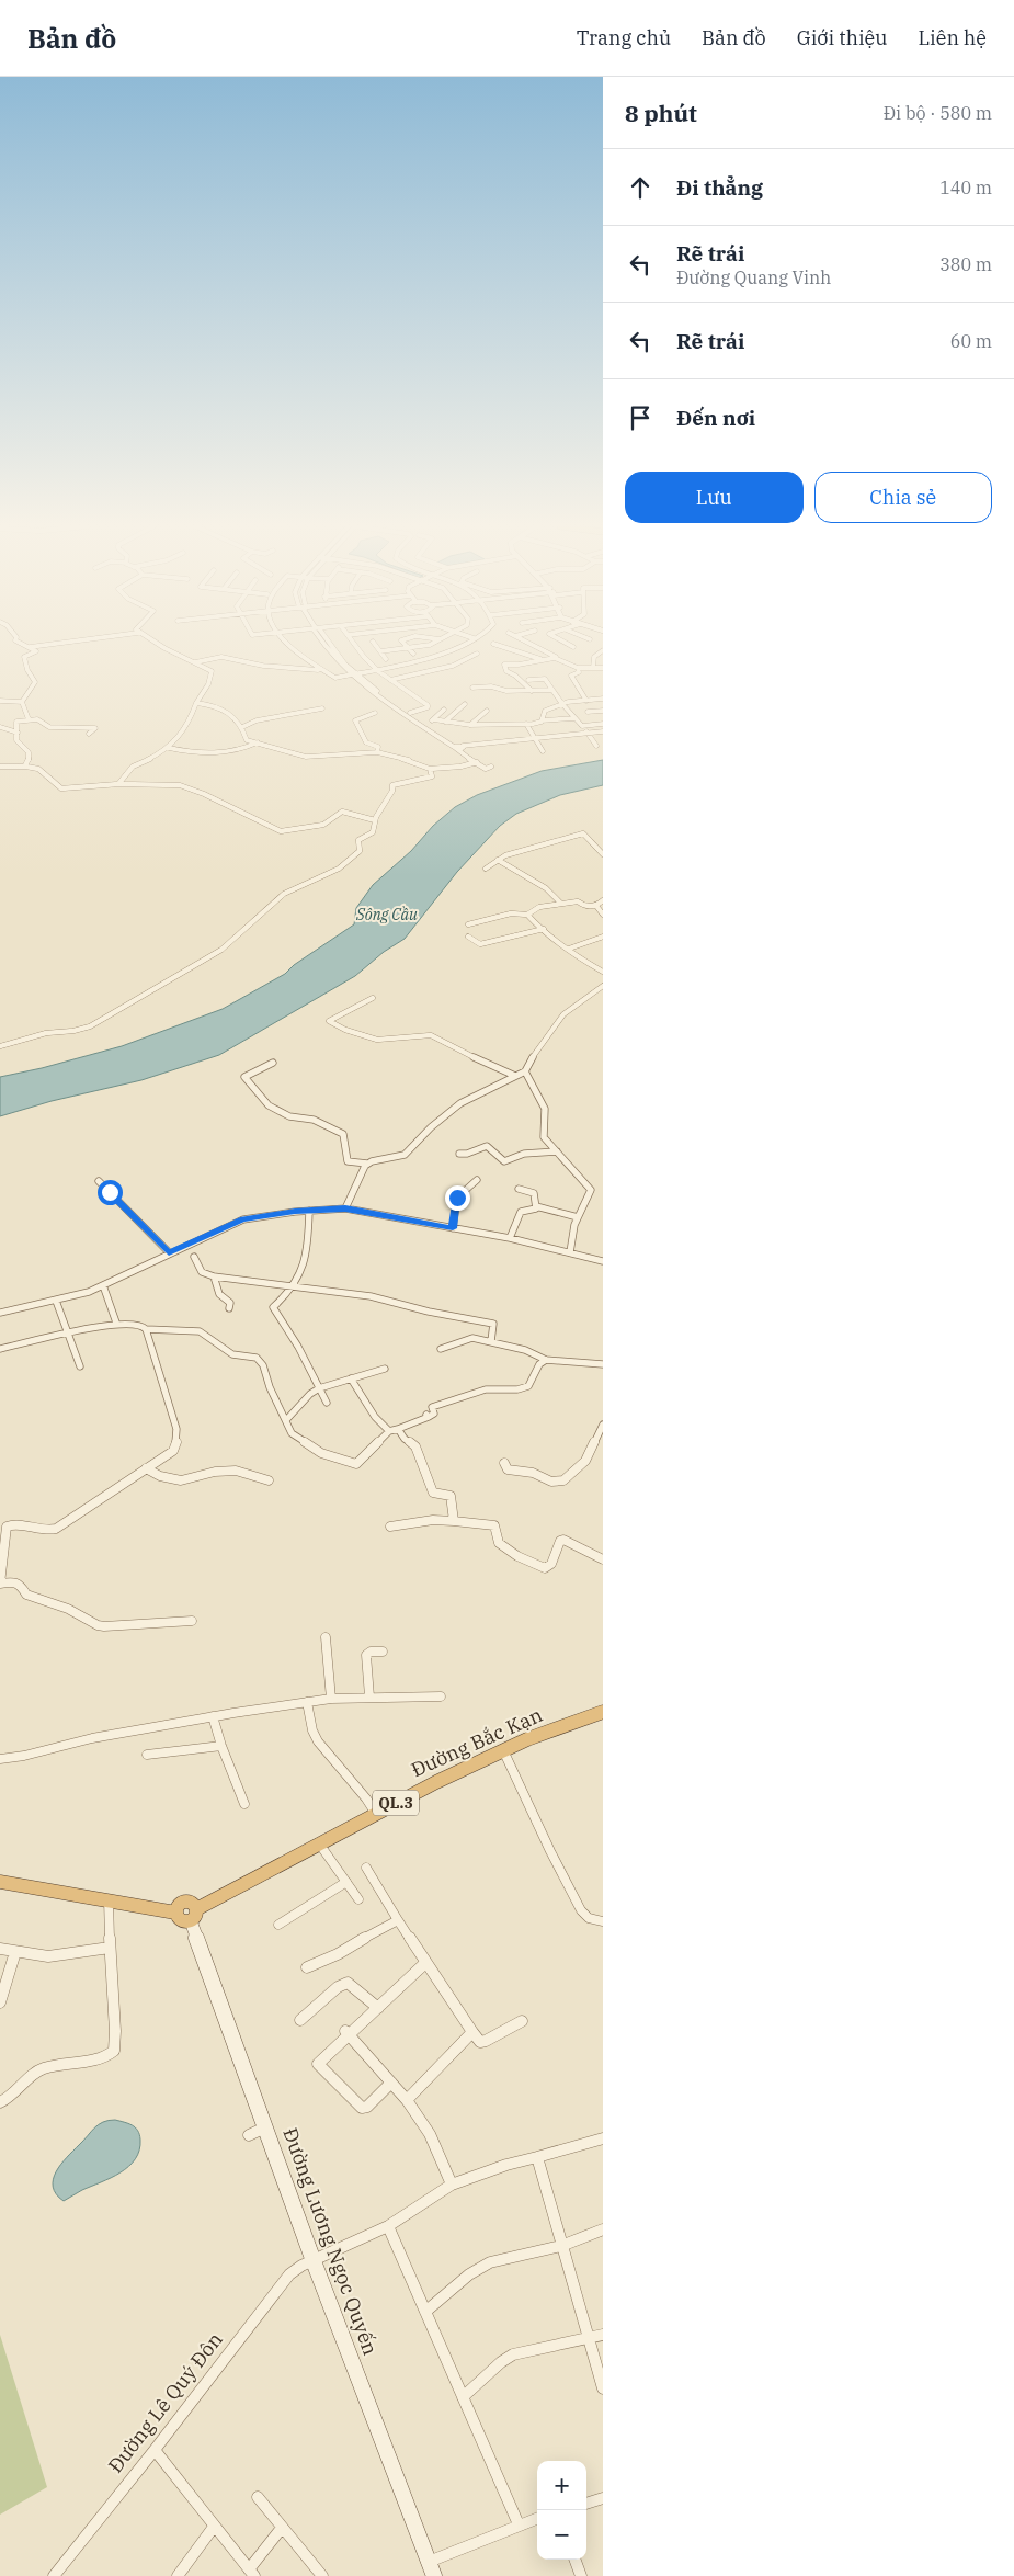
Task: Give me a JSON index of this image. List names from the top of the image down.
{
  "streets": {
    "highway": ["Đường Bắc Kạn", "QL.3"],
    "main road": ["Đường Lương Ngọc Quyến"],
    "street": ["Đường Lê Quý Đôn"]
  },
  "crossings": [
    ["Đường Bắc Kạn", "QL.3"],
    ["Đường Bắc Kạn", "Đường Lương Ngọc Quyến"],
    ["QL.3", "Đường Lương Ngọc Quyến"],
    ["Đường Lương Ngọc Quyến", "Đường Lê Quý Đôn"]
  ],
  "water": ["Sông Cầu"],
  "page": {
    "header": "Bản đồ",
    "nav": [
      "Trang chủ",
      "Bản đồ",
      "Giới thiệu",
      "Liên hệ"
    ],
    "heading": ["8 phút", "Đi bộ · 580 m"],
    "list": [
      ["Đi thẳng", "140 m"],
      ["Rẽ trái", "Đường Quang Vinh", "380 m"],
      ["Rẽ trái", "60 m"],
      "Đến nơi"
    ],
    "buttons": ["Lưu", "Chia sẻ"],
    "map_buttons": ["+", "−"]
  }
}
